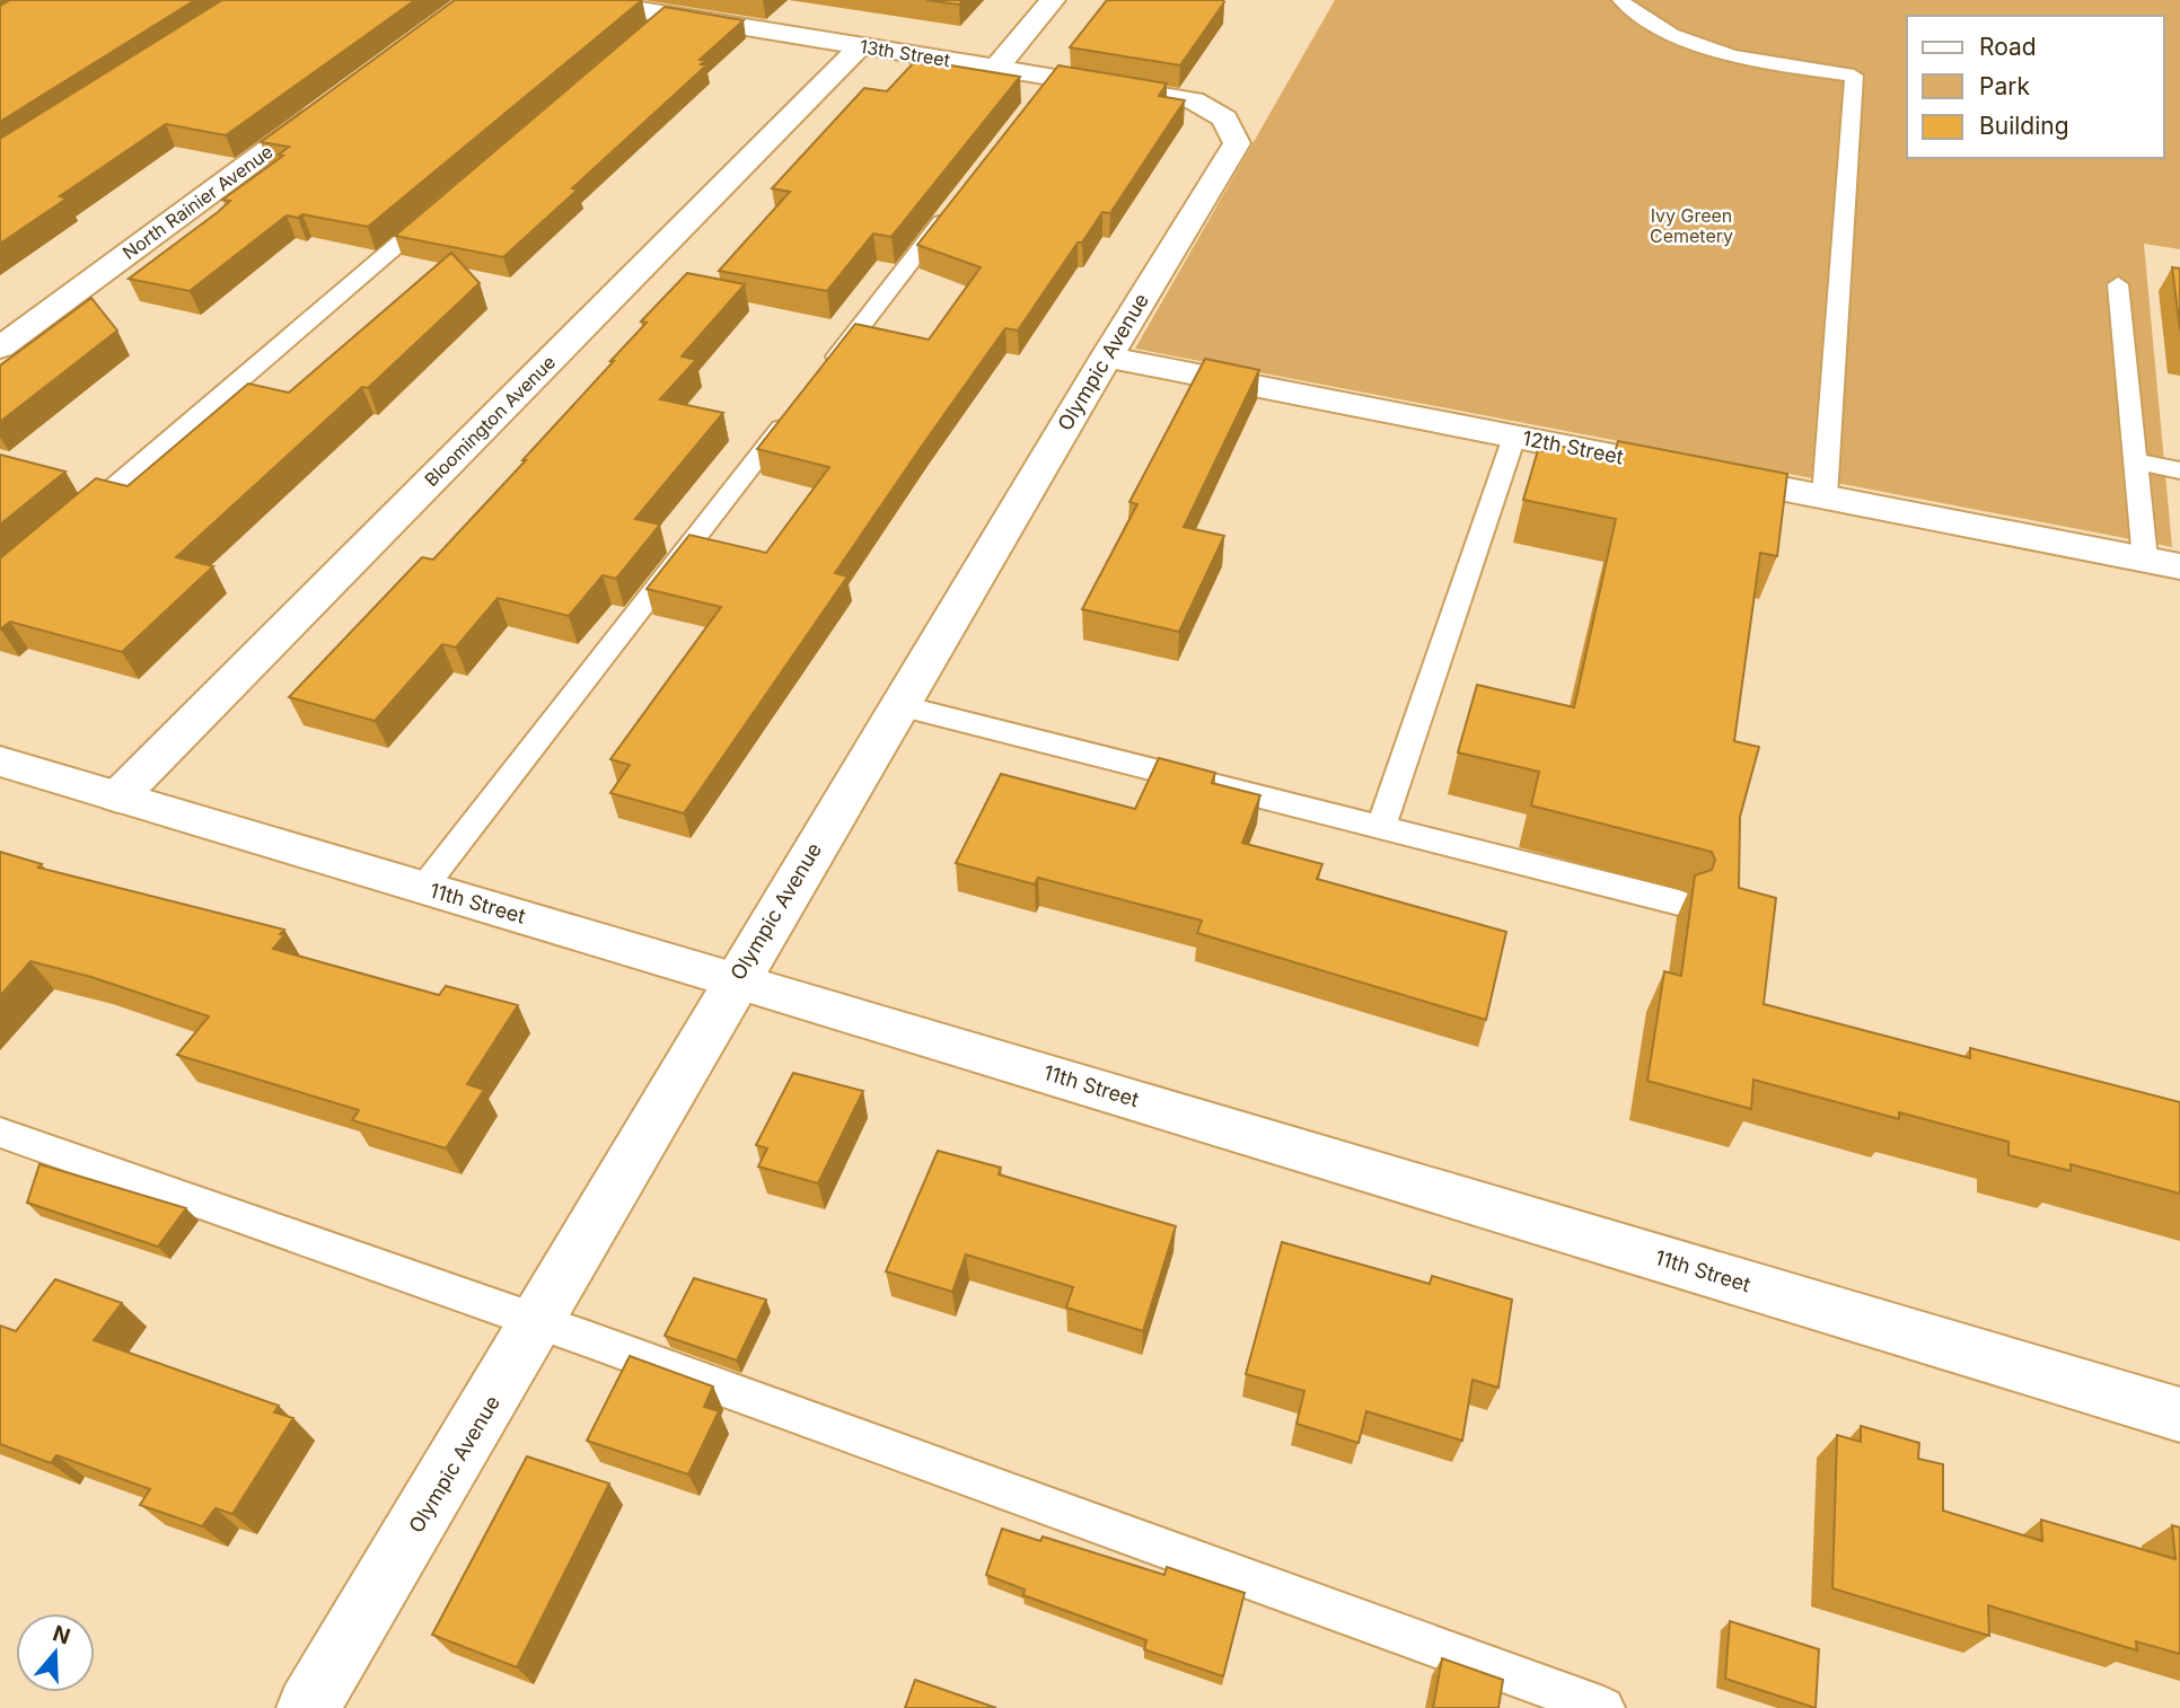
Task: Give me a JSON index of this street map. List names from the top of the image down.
{
  "streets": {
    "street": [
      "13th Street",
      "North Rainier Avenue",
      "Olympic Avenue",
      "Bloomington Avenue",
      "12th Street",
      "11th Street"
    ]
  },
  "crossings": [
    ["13th Street", "Olympic Avenue"],
    ["13th Street", "Bloomington Avenue"],
    ["Olympic Avenue", "12th Street"],
    ["Olympic Avenue", "11th Street"],
    ["Bloomington Avenue", "11th Street"]
  ],
  "parks": ["Ivy Green Cemetery"],
  "legend": ["Road", "Park", "Building"],
  "north": "top"
}
